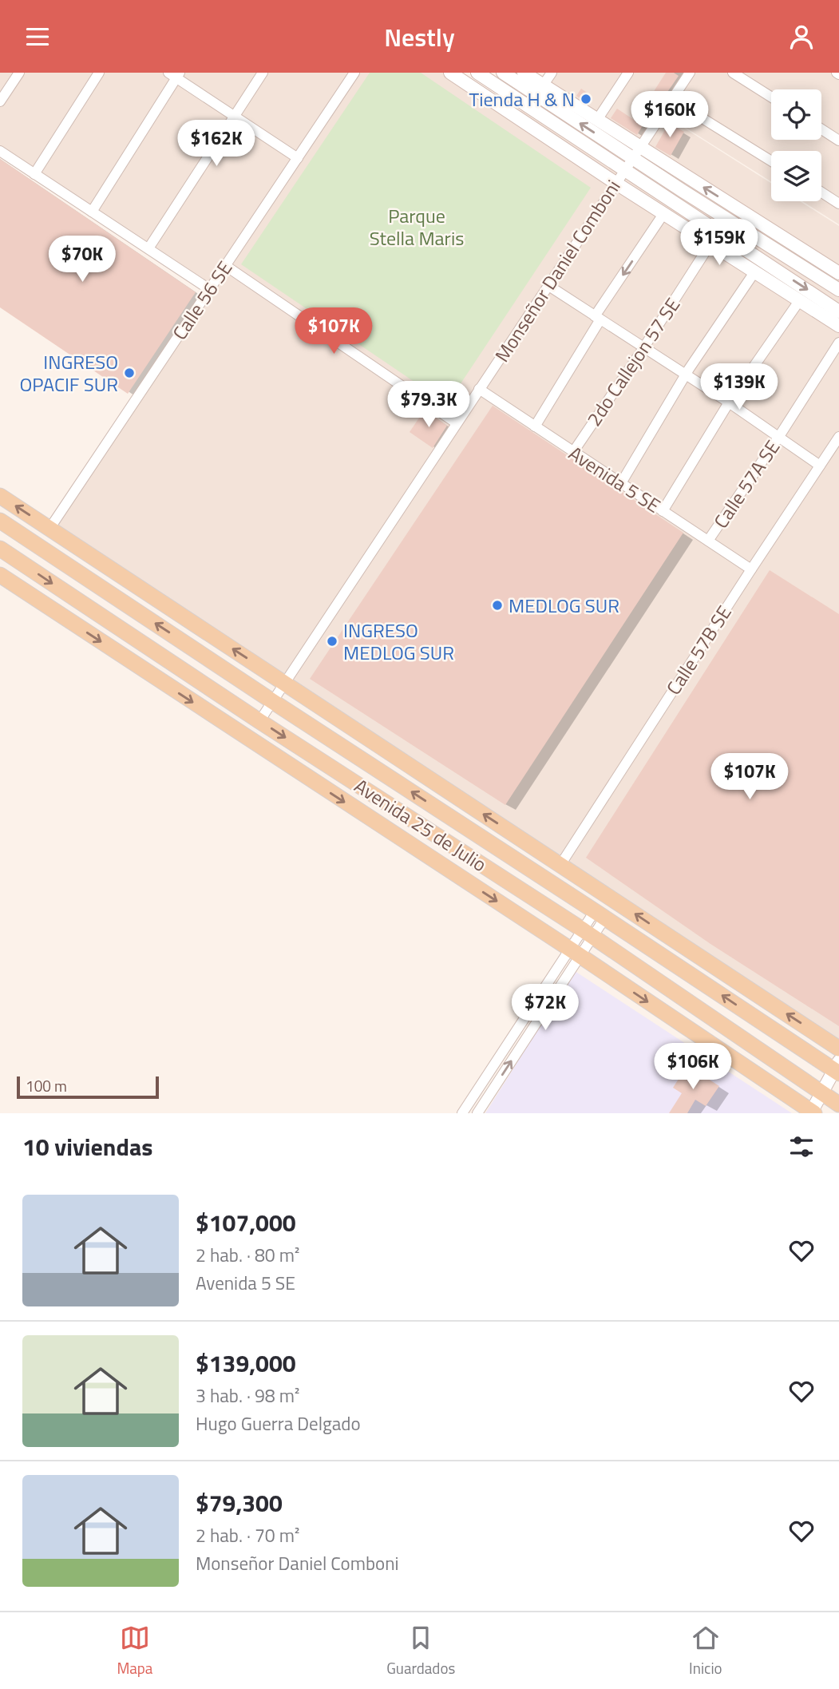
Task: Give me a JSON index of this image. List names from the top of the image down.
{
  "streets": {
    "main road": ["Avenida 25 de Julio"],
    "street": [
      "Monseñor Daniel Comboni",
      "Calle 56 SE",
      "2do Callejon 57 SE",
      "Avenida 5 SE",
      "Calle 57A SE",
      "Calle 57B SE"
    ]
  },
  "crossings": [
    ["Monseñor Daniel Comboni", "Avenida 5 SE"],
    ["Monseñor Daniel Comboni", "Avenida 25 de Julio"],
    ["2do Callejon 57 SE", "Avenida 5 SE"],
    ["Avenida 5 SE", "Calle 57A SE"],
    ["Avenida 5 SE", "Calle 57B SE"]
  ],
  "parks": ["Parque Stella Maris"],
  "places": [
    "Tienda H & N",
    "INGRESO OPACIF SUR",
    "MEDLOG SUR",
    "INGRESO MEDLOG SUR"
  ],
  "scale_bar": "100 m",
  "page": {
    "header": "Nestly",
    "price": [
      "$160K",
      "$162K",
      "$159K",
      "$70K",
      "$107K",
      "$139K",
      "$79.3K",
      "$107K",
      "$72K",
      "$106K"
    ],
    "scale": "100 m",
    "heading": "10 viviendas",
    "list": [
      {
        "name": "$107,000",
        "note": "2 hab. · 80 m² · Avenida 5 SE"
      },
      {
        "name": "$139,000",
        "note": "3 hab. · 98 m² · Hugo Guerra Delgado"
      },
      {
        "name": "$79,300",
        "note": "2 hab. · 70 m² · Monseñor Daniel Comboni"
      }
    ],
    "tabs": ["Mapa", "Guardados", "Inicio"]
  }
}
